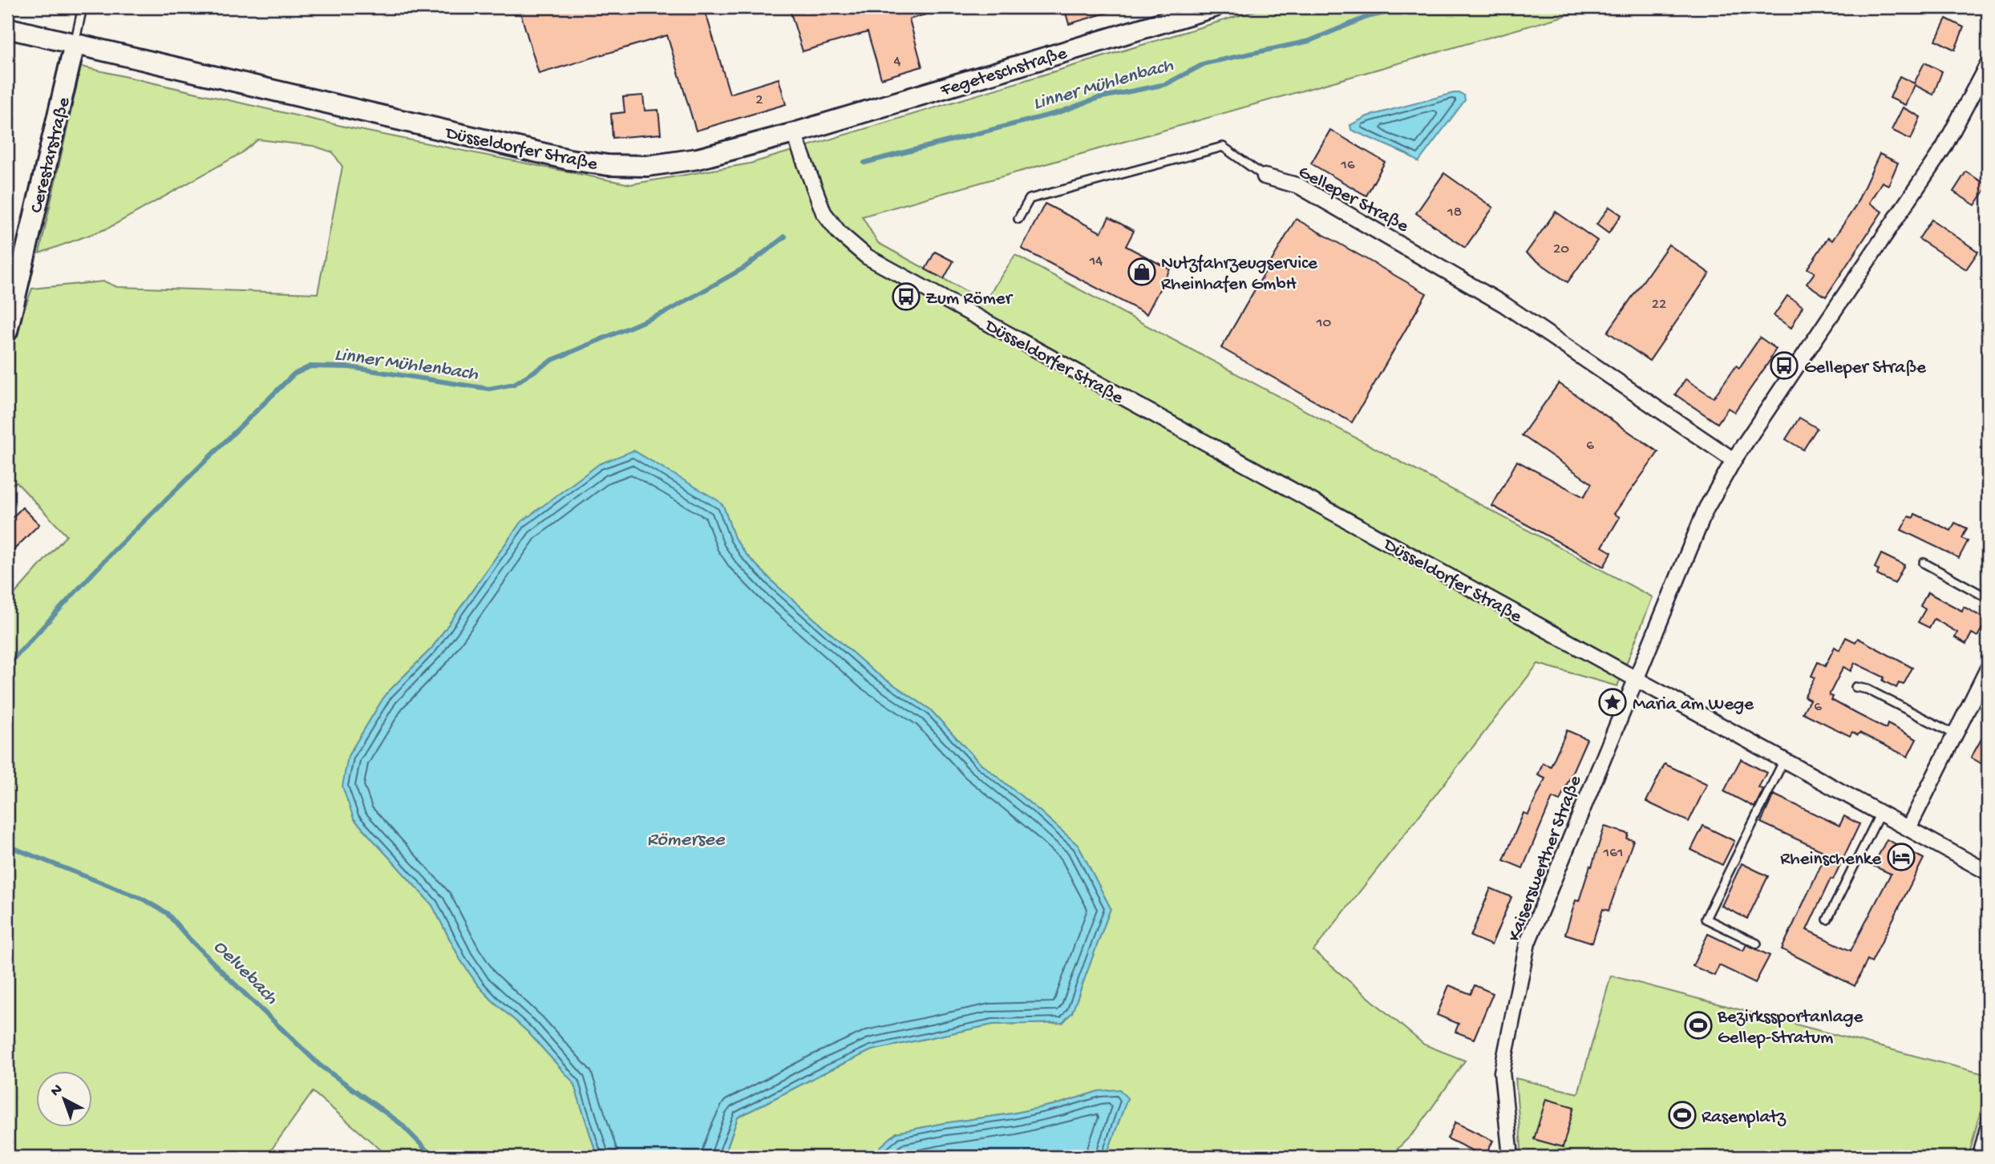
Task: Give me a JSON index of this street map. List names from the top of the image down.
{
  "streets": {
    "main road": ["Fegeteschstraße", "Düsseldorfer Straße", "Cerestarstraße"],
    "street": ["Gelleper Straße", "Kaiserswerther Straße"]
  },
  "crossings": [
    ["Fegeteschstraße", "Düsseldorfer Straße"],
    ["Düsseldorfer Straße", "Cerestarstraße"],
    ["Düsseldorfer Straße", "Kaiserswerther Straße"]
  ],
  "water": ["Linner Mühlenbach", "Römersee", "Oelvebach"],
  "places": {
    "shop": ["Nutzfahrzeugservice Rheinhafen GmbH"],
    "bus stop": ["Zum Römer", "Gelleper Straße"],
    "place": ["Maria am Wege"],
    "hotel": ["Rheinschenke"],
    "sports": ["Bezirkssportanlage Gellep-Stratum", "Rasenplatz"]
  },
  "house_numbers": [
    "4",
    "2",
    "16",
    "18",
    "20",
    "14",
    "22",
    "10",
    "6",
    "6",
    "161"
  ],
  "north": "top left"
}
